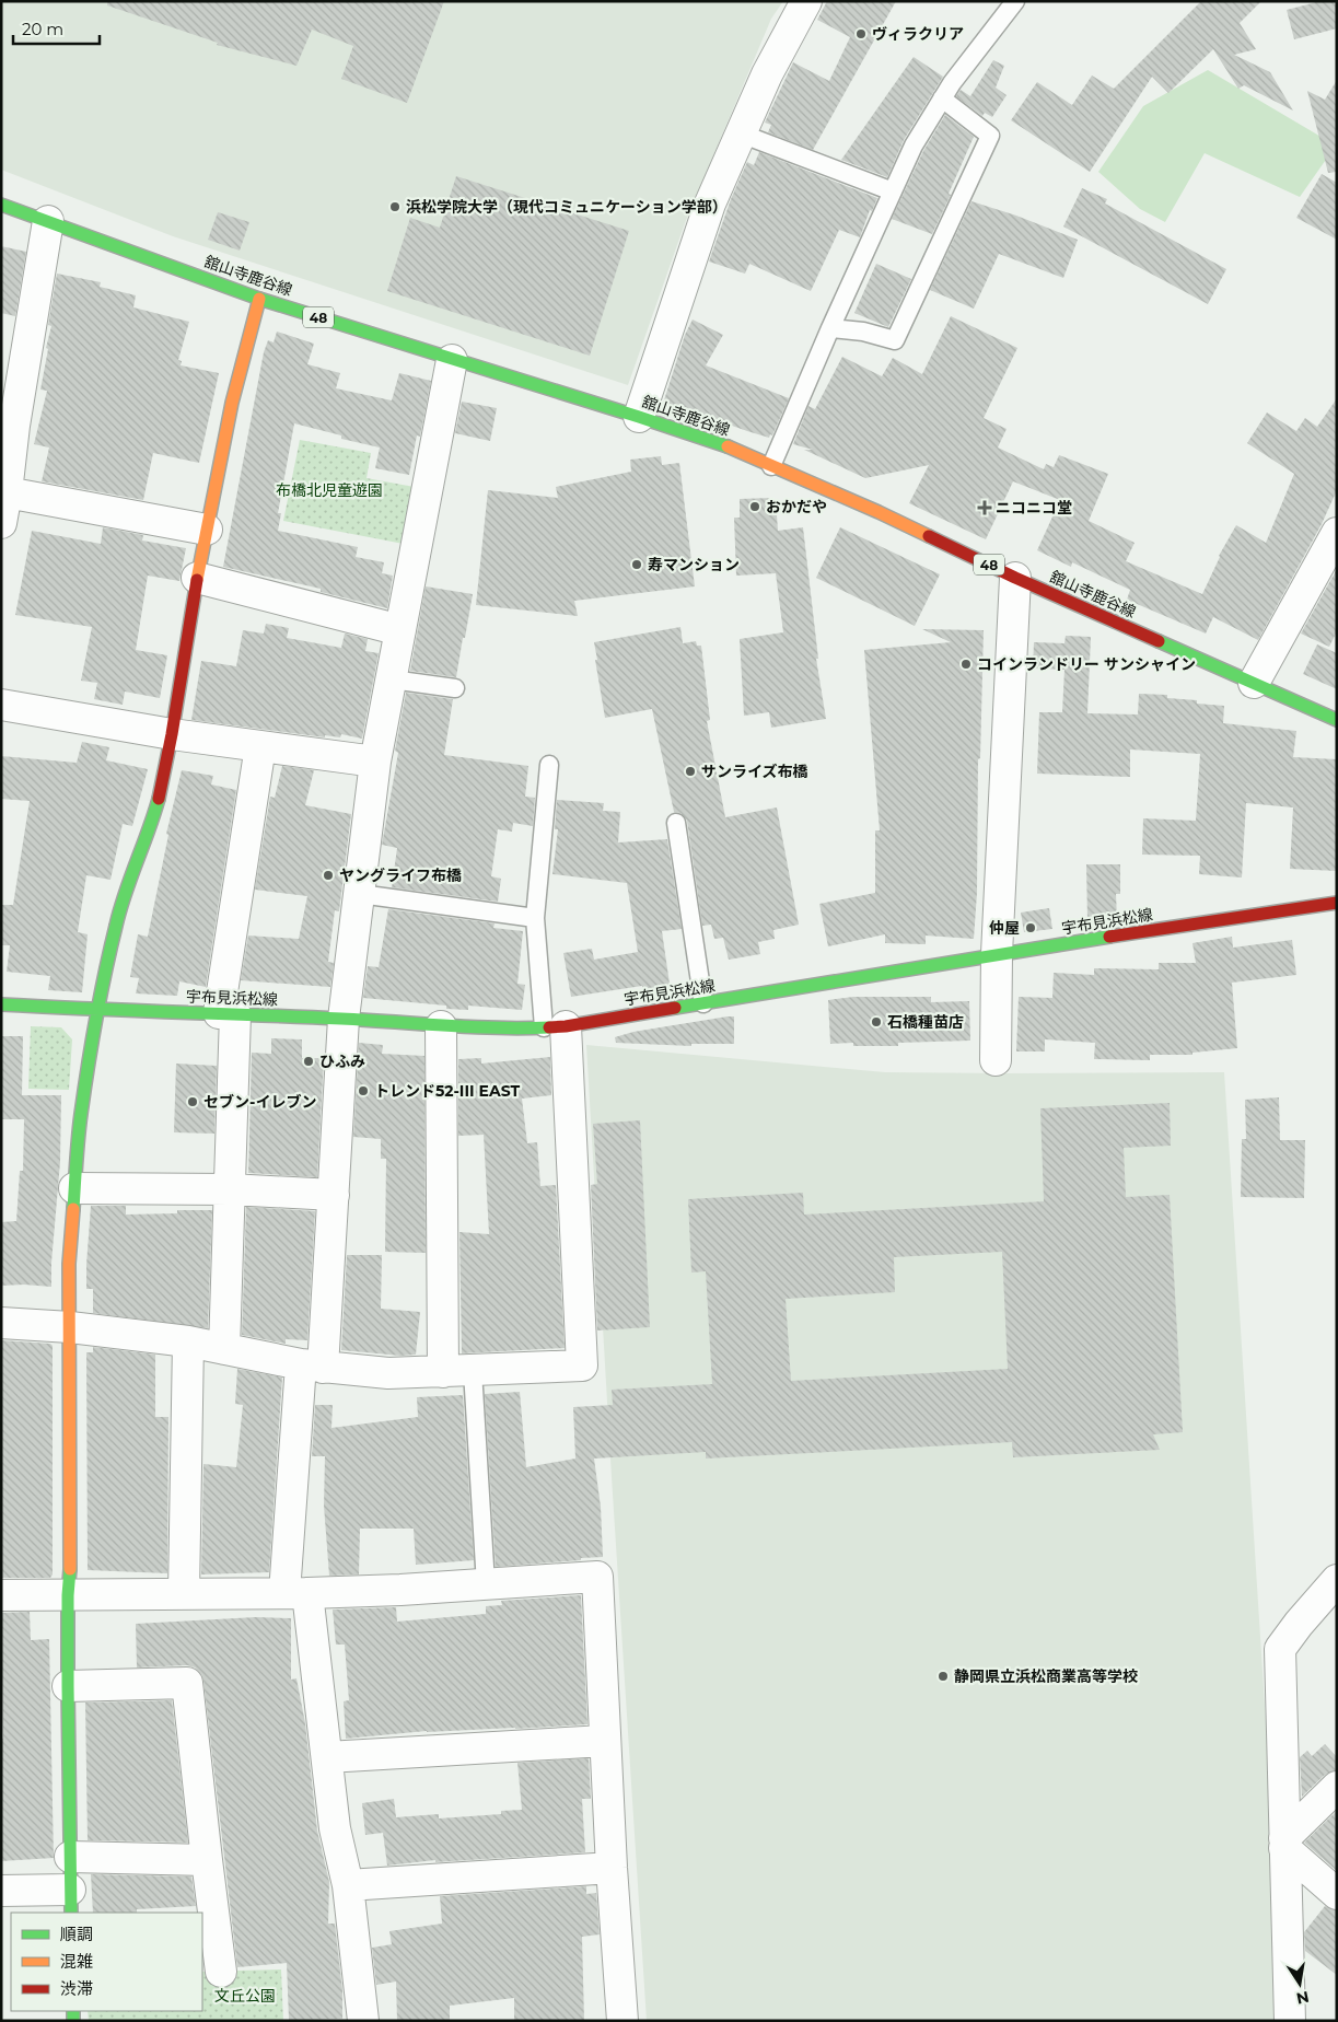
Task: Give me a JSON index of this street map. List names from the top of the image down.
{
  "streets": {
    "main road": ["舘山寺鹿谷線", "48", "宇布見浜松線"]
  },
  "parks": ["布橋北児童遊園", "文丘公園"],
  "places": {
    "other": [
      "ヴィラクリア",
      "浜松学院大学（現代コミュニケーション学部）",
      "おかだや",
      "寿マンション",
      "コインランドリー サンシャイン",
      "サンライズ布橋",
      "ヤングライフ布橋",
      "仲屋",
      "石橋種苗店",
      "ひふみ",
      "トレンド52-III EAST",
      "セブン-イレブン",
      "静岡県立浜松商業高等学校"
    ],
    "health": ["ニコニコ堂"]
  },
  "legend": ["順調", "混雑", "渋滞"],
  "scale_bar": "20 m",
  "north": "bottom"
}
